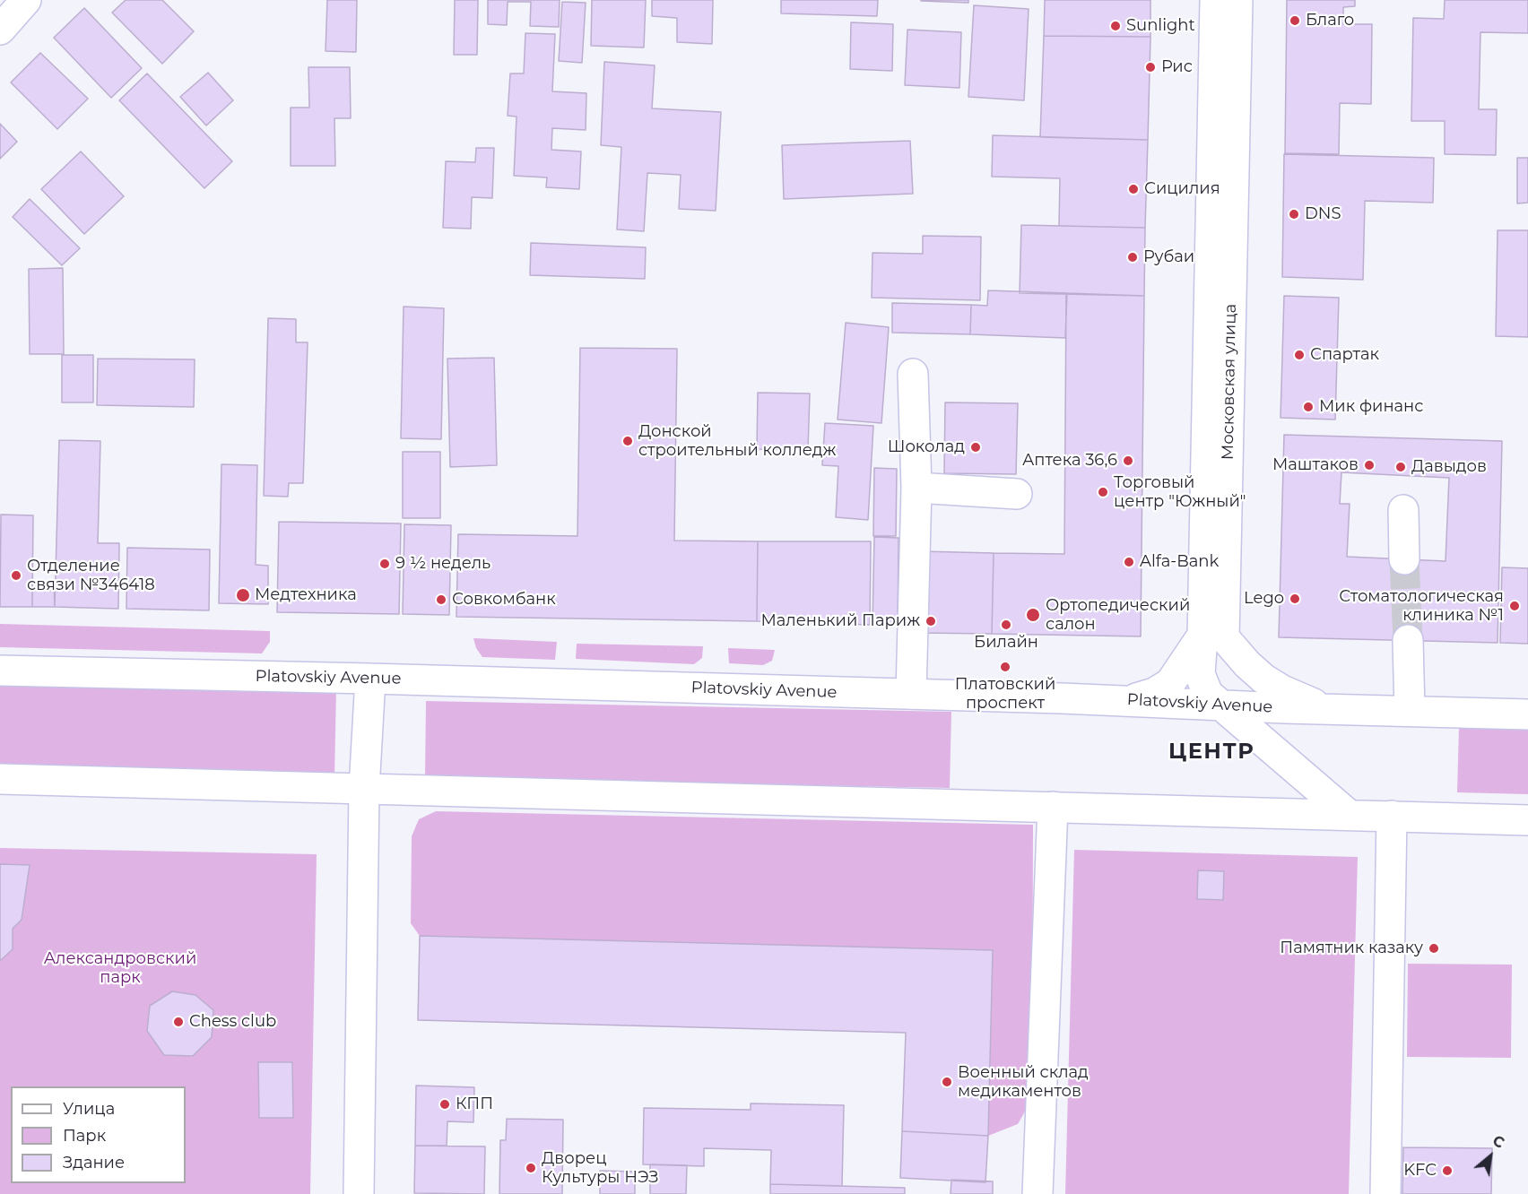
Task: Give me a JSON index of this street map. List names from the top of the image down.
{
  "streets": {
    "main road": ["Московская улица", "Platovskiy Avenue"]
  },
  "crossings": [
    ["Московская улица", "Platovskiy Avenue"]
  ],
  "districts": ["ЦЕНТР"],
  "parks": ["Александровский парк"],
  "places": [
    "Благо",
    "Sunlight",
    "Рис",
    "Сицилия",
    "DNS",
    "Рубаи",
    "Спартак",
    "Мик финанс",
    "Донской строительный колледж",
    "Шоколад",
    "Аптека 36,6",
    "Маштаков",
    "Давыдов",
    "Торговый центр \"Южный\"",
    "Alfa-Bank",
    "9 ½ недель",
    "Отделение связи №346418",
    "Медтехника",
    "Lego",
    "Совкомбанк",
    "Стоматологическая клиника №1",
    "Ортопедический салон",
    "Маленький Париж",
    "Билайн",
    "Платовский проспект",
    "Памятник казаку",
    "Chess club",
    "Военный склад медикаментов",
    "КПП",
    "Дворец Культуры НЭЗ",
    "KFC"
  ],
  "legend": ["Улица", "Парк", "Здание"],
  "north": "top right"
}
